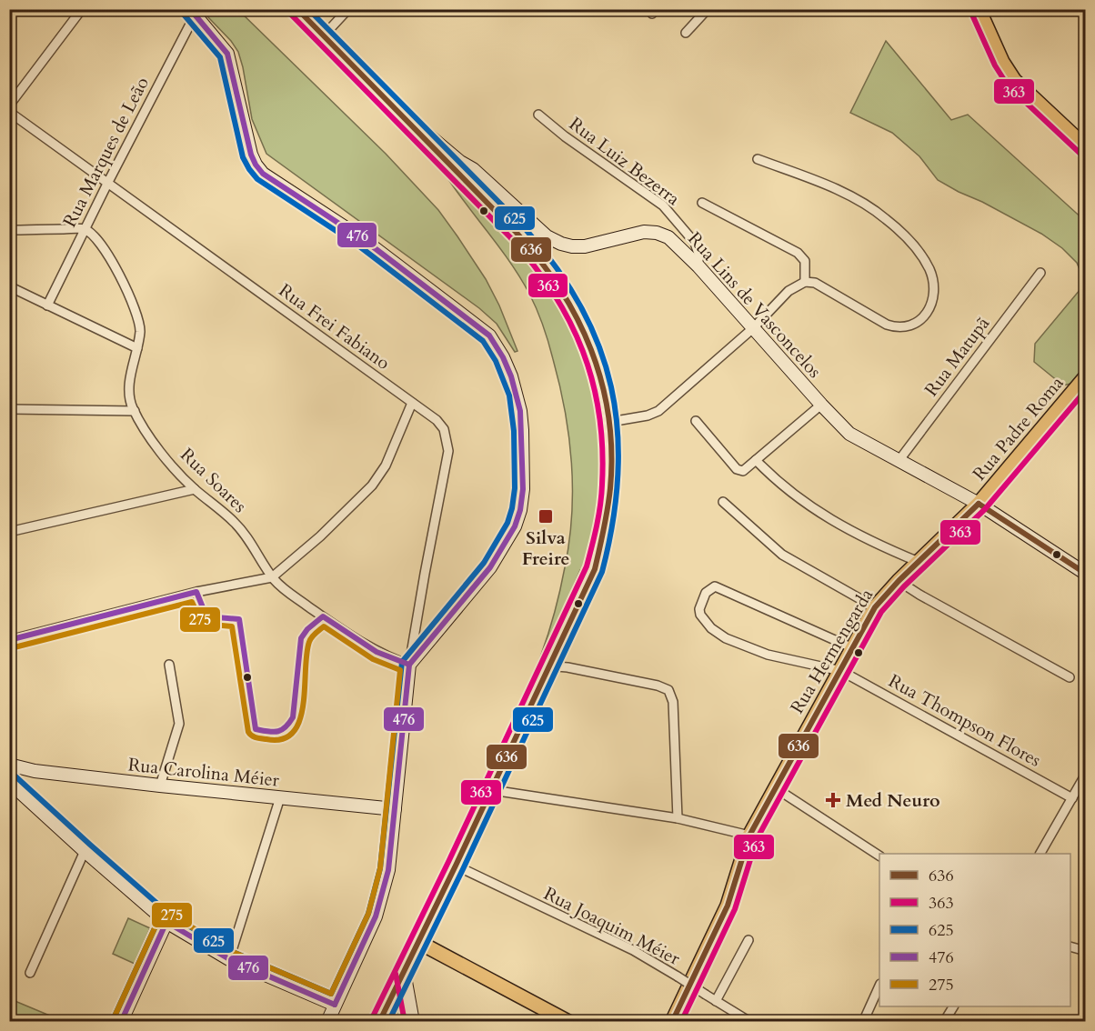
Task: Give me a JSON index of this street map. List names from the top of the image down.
{
  "streets": {
    "main road": ["Rua Padre Roma", "Rua Hermengarda"],
    "street": [
      "Rua Marques de Leão",
      "Rua Luiz Bezerra",
      "Rua Lins de Vasconcelos",
      "Rua Frei Fabiano",
      "Rua Matupã",
      "Rua Soares",
      "Rua Thompson Flores",
      "Rua Carolina Méier",
      "Rua Joaquim Méier"
    ]
  },
  "crossings": [
    ["Rua Marques de Leão", "Rua Frei Fabiano"],
    ["Rua Marques de Leão", "Rua Soares"],
    ["Rua Luiz Bezerra", "Rua Lins de Vasconcelos"],
    ["Rua Lins de Vasconcelos", "Rua Matupã"],
    ["Rua Lins de Vasconcelos", "Rua Padre Roma"],
    ["Rua Lins de Vasconcelos", "Rua Hermengarda"],
    ["Rua Frei Fabiano", "Rua Soares"],
    ["Rua Padre Roma", "Rua Hermengarda"],
    ["Rua Hermengarda", "Rua Thompson Flores"]
  ],
  "places": {
    "transit": ["Silva Freire"],
    "health": ["Med Neuro"]
  },
  "lines": [
    "transit line 636",
    "transit line 625",
    "transit line 476",
    "transit line 363",
    "transit line 275"
  ],
  "legend": [
    "636",
    "363",
    "625",
    "476",
    "275"
  ]
}
